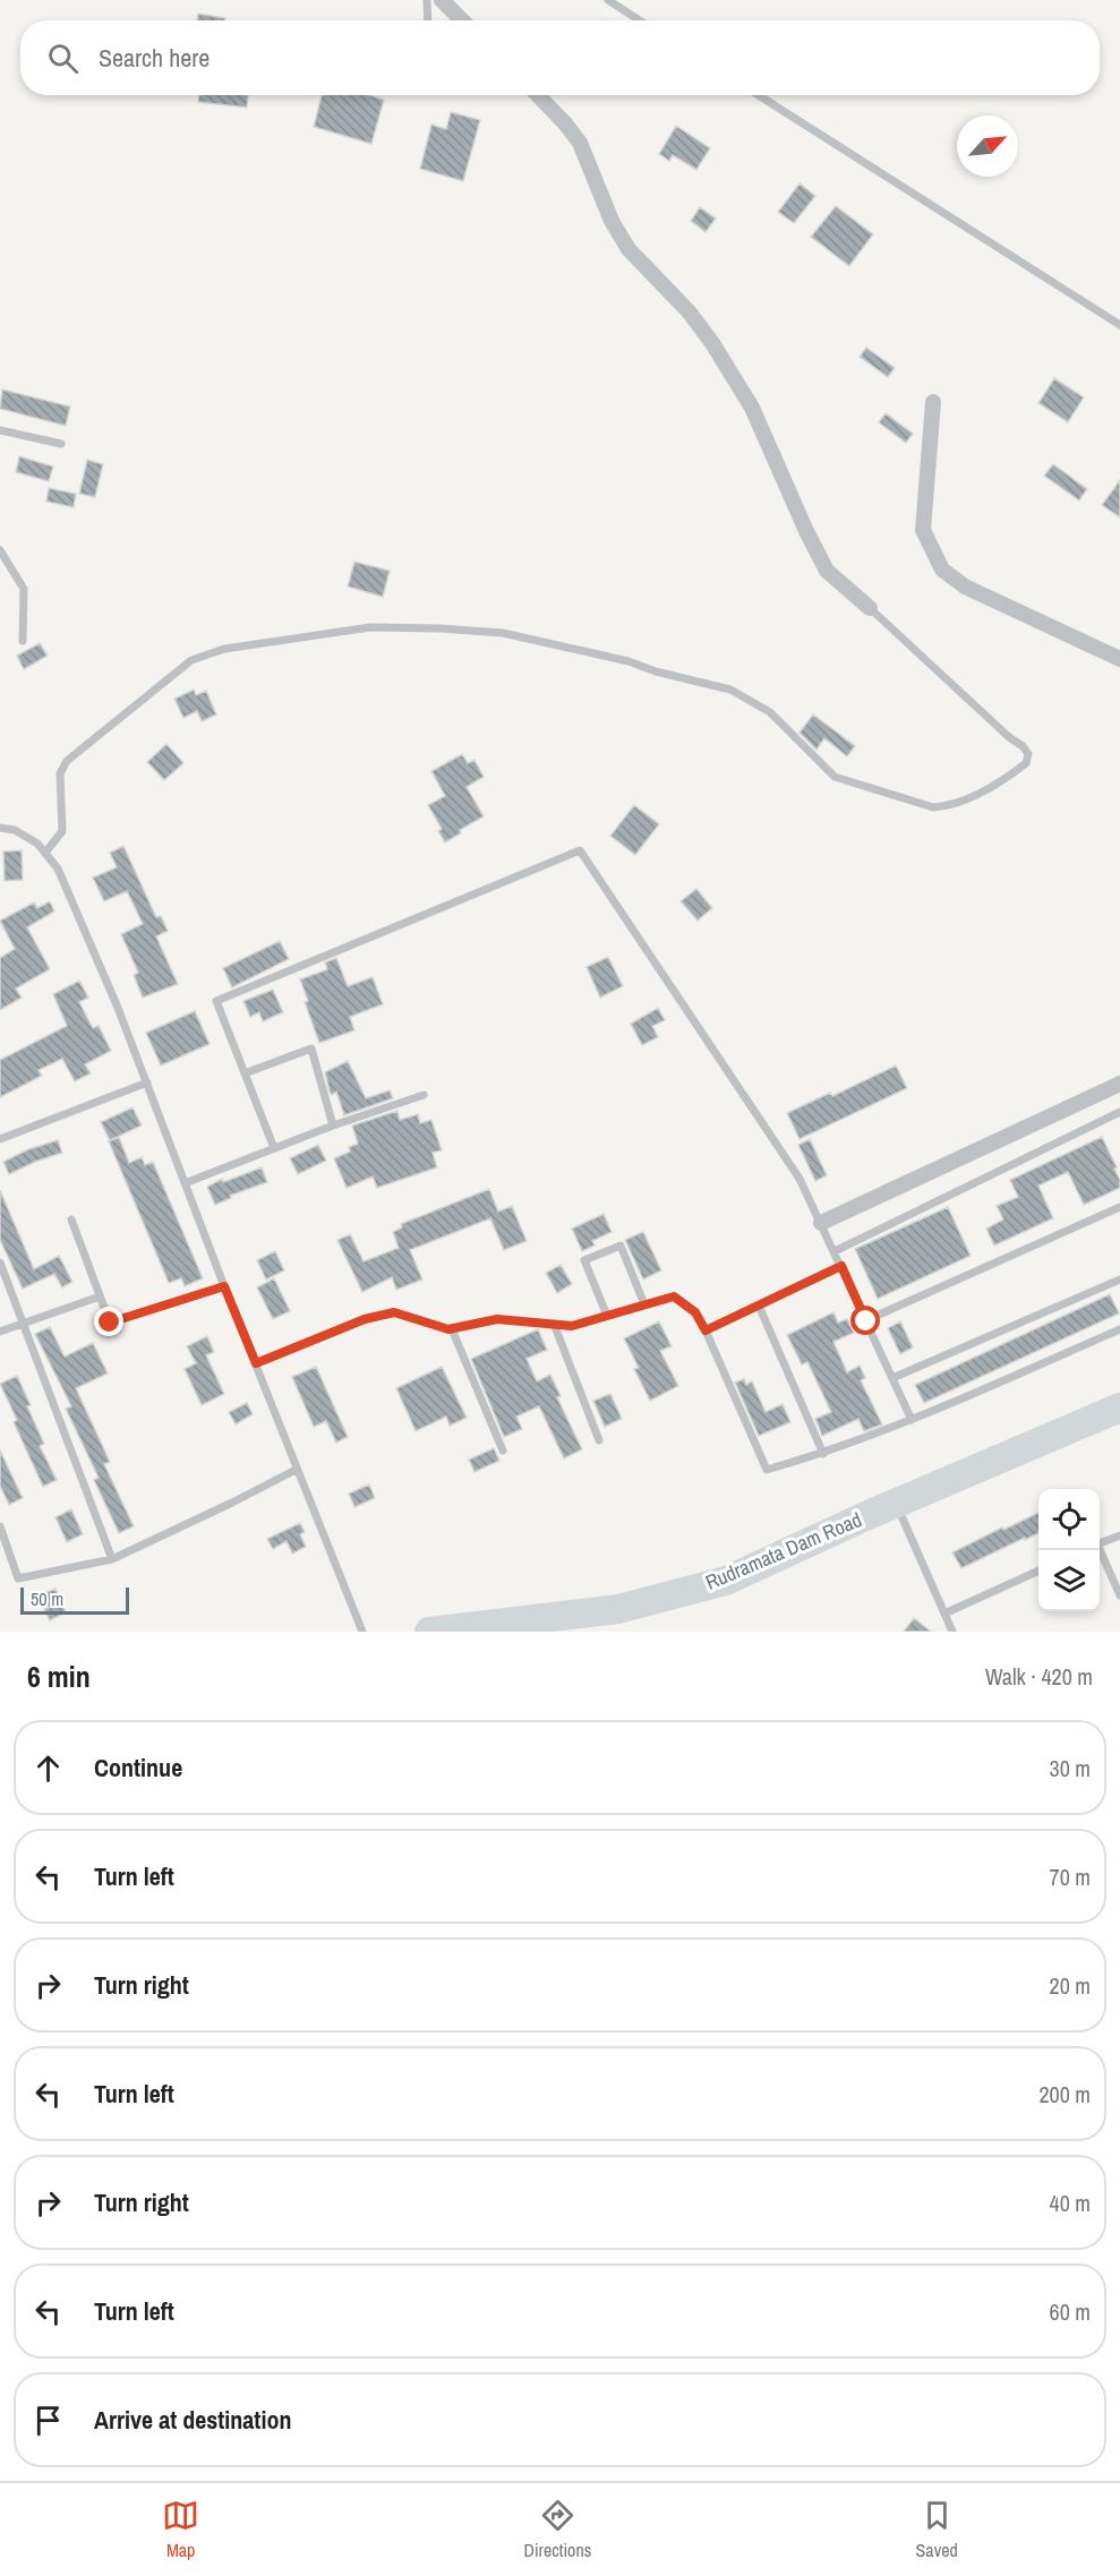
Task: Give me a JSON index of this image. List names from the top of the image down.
{
  "streets": {
    "highway": ["Rudramata Dam Road"]
  },
  "scale_bar": "50 m",
  "north": "top right",
  "page": {
    "search": "Search here",
    "scale": "50 m",
    "heading": ["6 min", "Walk · 420 m"],
    "list": [
      ["Continue", "30 m"],
      ["Turn left", "70 m"],
      ["Turn right", "20 m"],
      ["Turn left", "200 m"],
      ["Turn right", "40 m"],
      ["Turn left", "60 m"],
      "Arrive at destination"
    ],
    "nav": ["Map", "Directions", "Saved"]
  }
}
